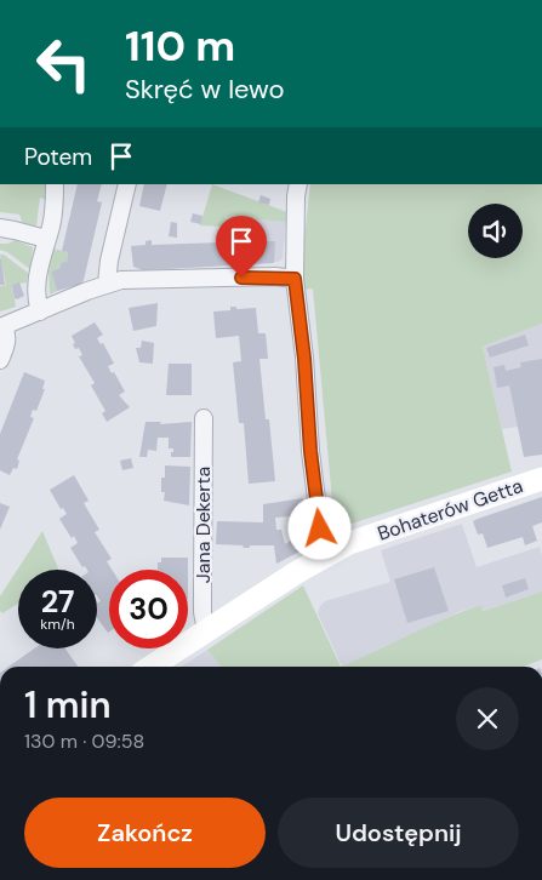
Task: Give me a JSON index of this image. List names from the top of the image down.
{
  "streets": {
    "main road": ["Bohaterów Getta"],
    "street": ["Jana Dekerta"]
  },
  "crossings": [
    ["Bohaterów Getta", "Jana Dekerta"]
  ],
  "page": {
    "turn": ["110 m", "Skręć w lewo"],
    "then": "Potem",
    "speed": "27 km/h",
    "limit": "30",
    "heading": ["1 min", "130 m · 09:58"],
    "buttons": ["Zakończ", "Udostępnij"]
  }
}
